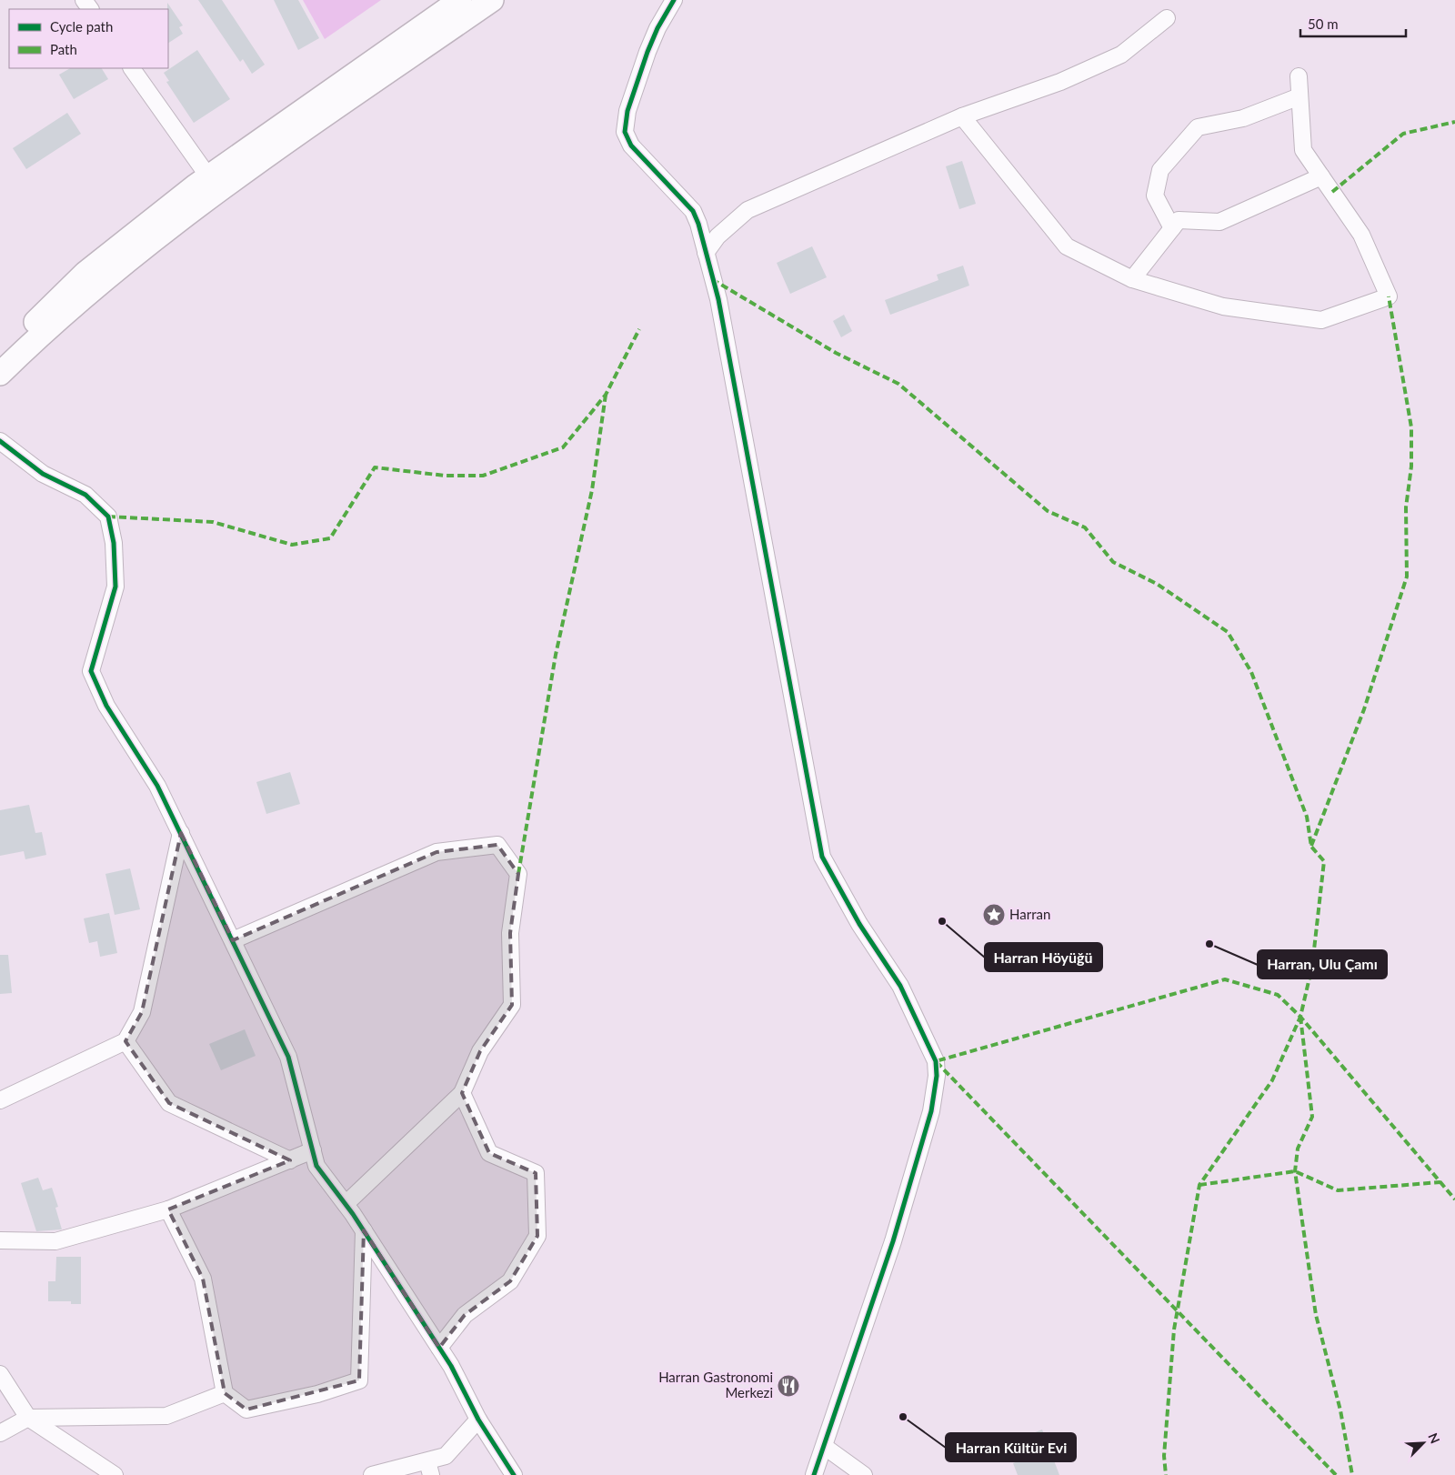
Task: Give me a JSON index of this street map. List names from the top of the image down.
{
  "places": {
    "place": ["Harran"],
    "other": ["Harran Höyüğü", "Harran, Ulu Çamı", "Harran Kültür Evi"],
    "restaurant": ["Harran Gastronomi Merkezi"]
  },
  "legend": ["Cycle path", "Path"],
  "scale_bar": "50 m",
  "north": "top right"
}
